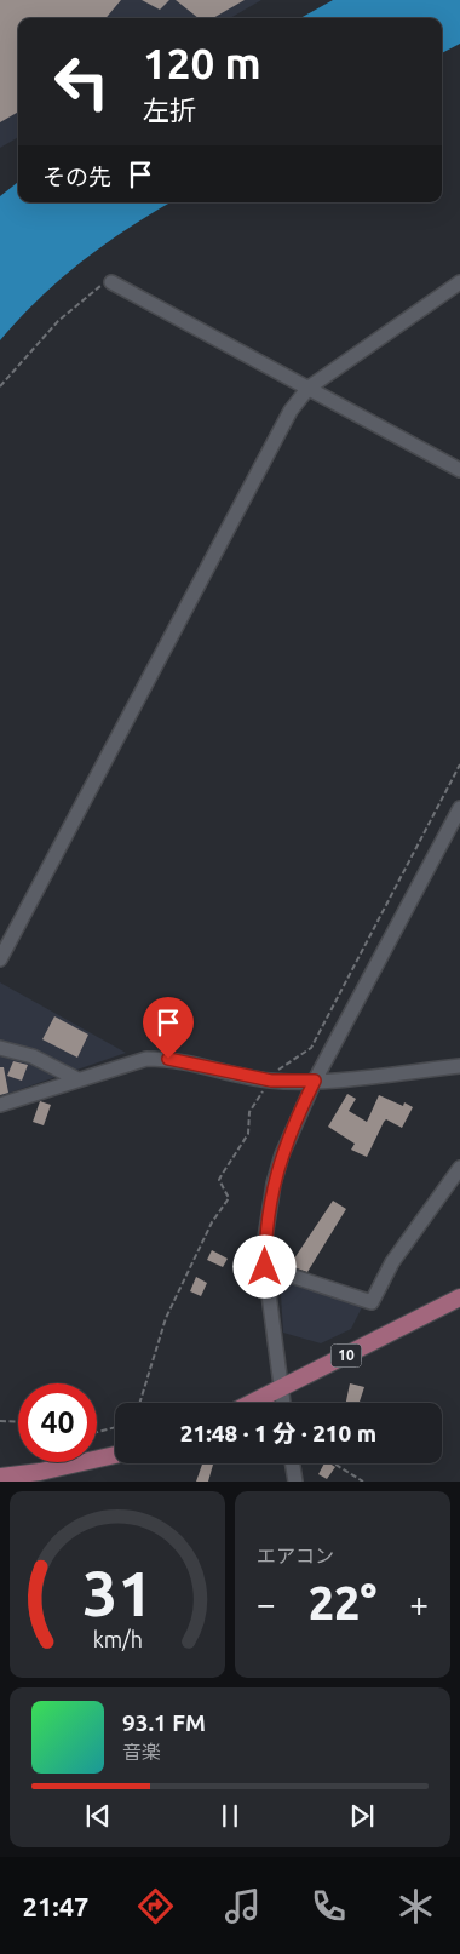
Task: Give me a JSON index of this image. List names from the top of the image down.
{
  "streets": {
    "main road": ["10"]
  },
  "page": {
    "turn": ["120 m", "左折"],
    "then": "その先",
    "limit": "40",
    "trip": "21:48 · 1 分 · 210 m",
    "tile": "エアコン",
    "heat": ["−", "22°", "+"],
    "song": ["93.1 FM", "音楽"],
    "tabs": "21:47",
    "gauge": ["31", "km/h"]
  }
}
